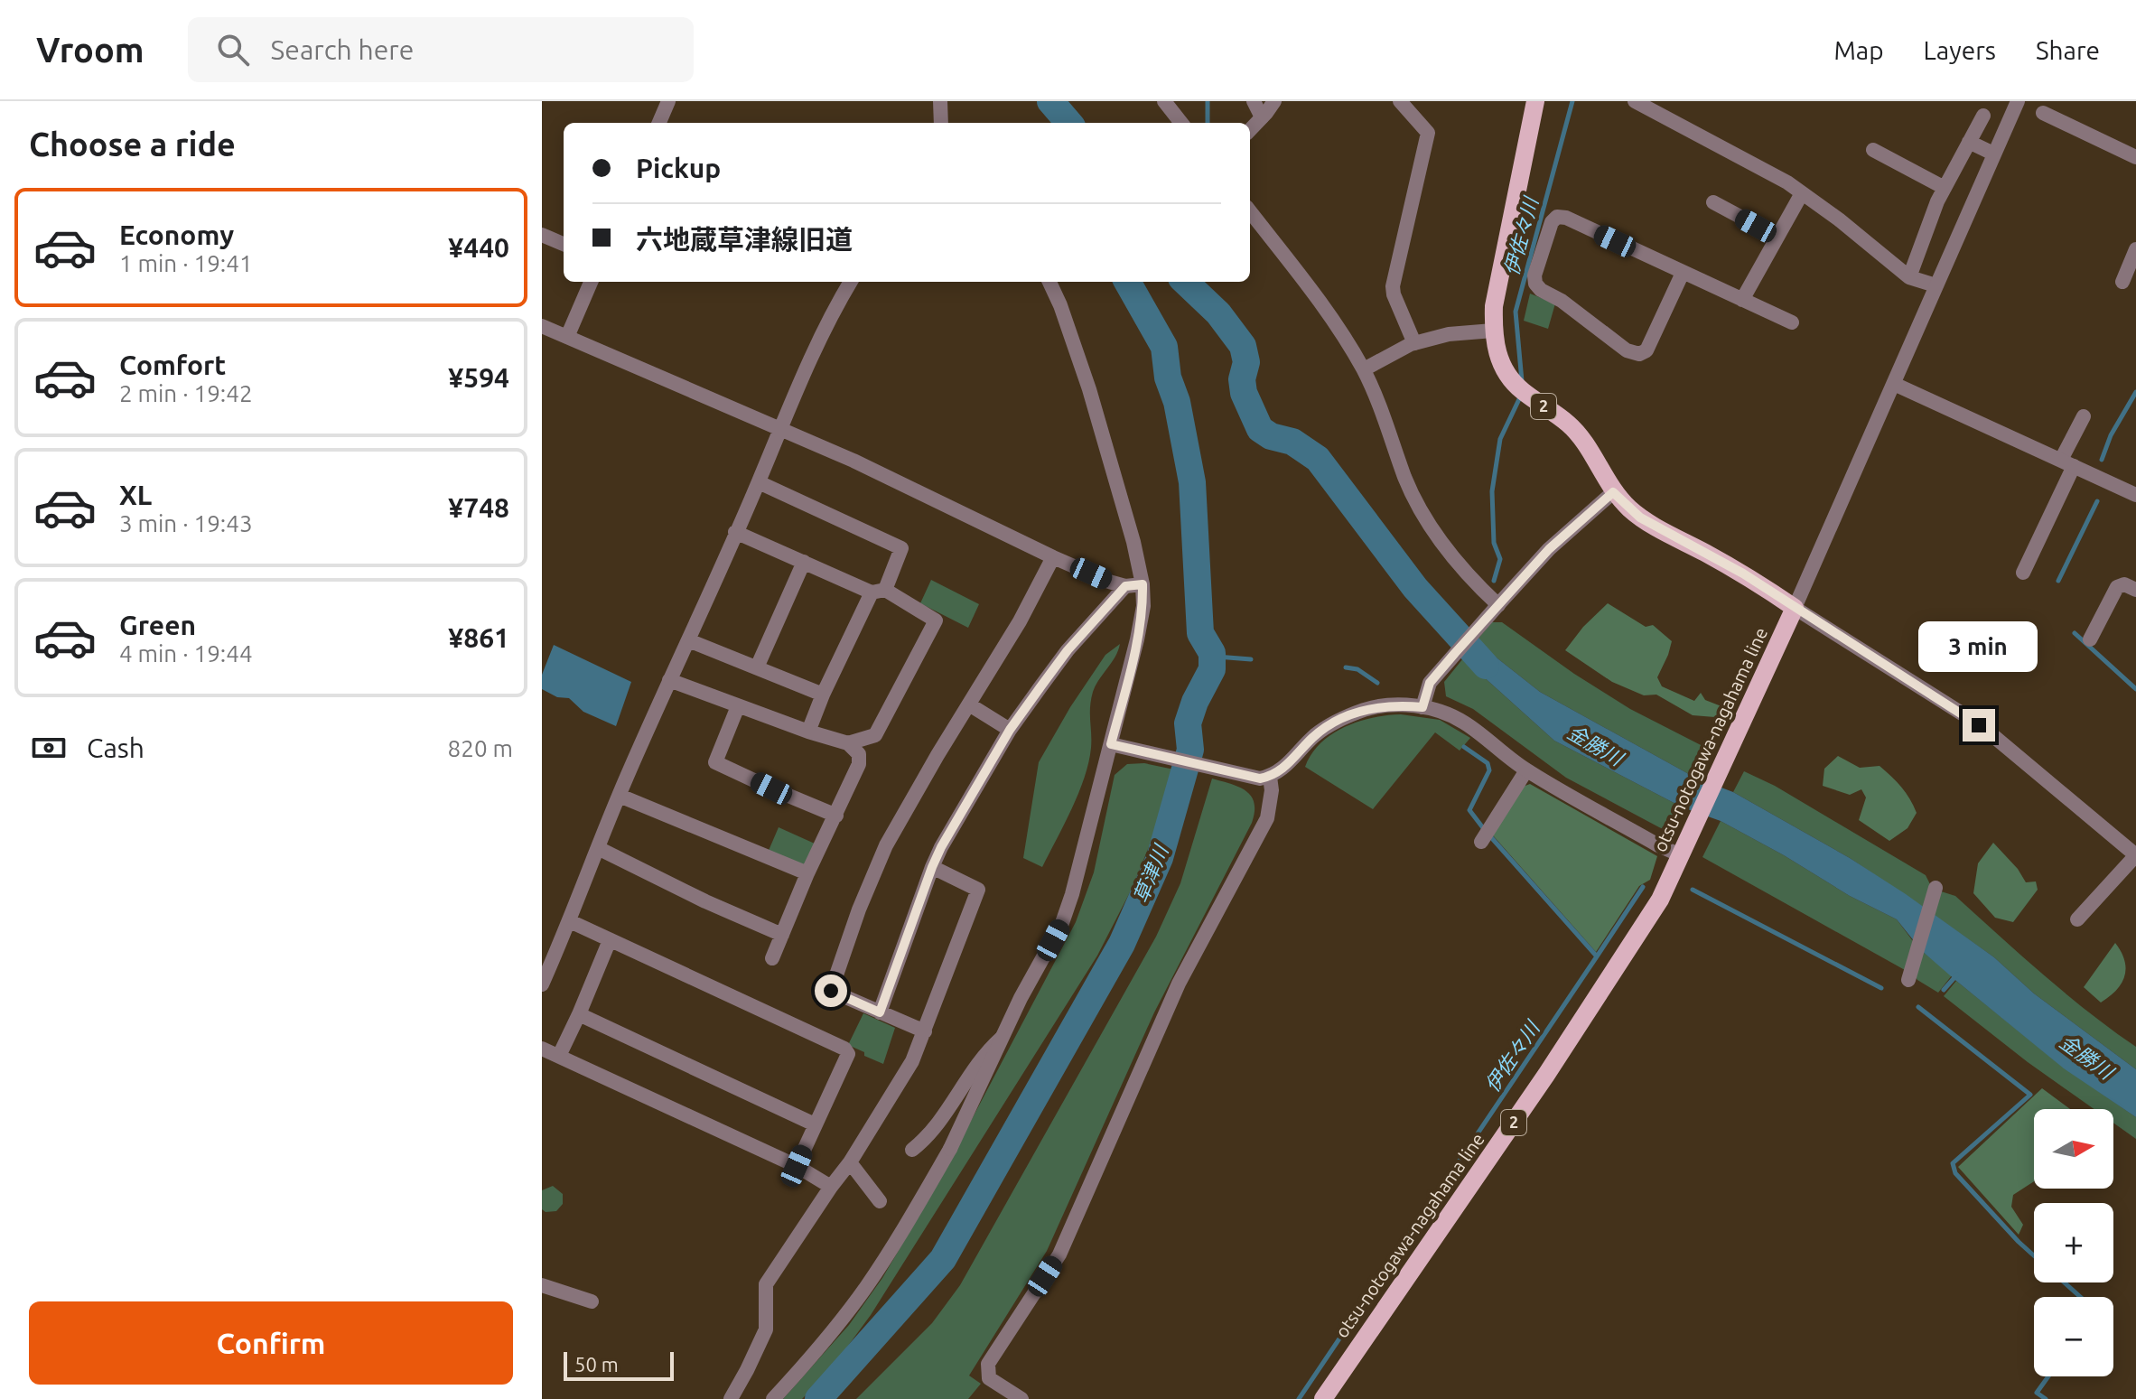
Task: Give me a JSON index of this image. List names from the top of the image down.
{
  "streets": {
    "main road": ["2", "otsu-notogawa-nagahama line"]
  },
  "crossings": [
    ["2", "otsu-notogawa-nagahama line"]
  ],
  "water": ["伊佐々川", "金勝川", "草津川"],
  "scale_bar": "50 m",
  "north": "right",
  "page": {
    "header": "Vroom",
    "search": "Search here",
    "nav": ["Map", "Layers", "Share"],
    "heading": "Choose a ride",
    "banner": ["Pickup", "六地蔵草津線旧道"],
    "list": [
      {
        "name": "Economy",
        "note": "1 min · 19:41",
        "value": "¥440"
      },
      {
        "name": "Comfort",
        "note": "2 min · 19:42",
        "value": "¥594"
      },
      {
        "name": "XL",
        "note": "3 min · 19:43",
        "value": "¥748"
      },
      {
        "name": "Green",
        "note": "4 min · 19:44",
        "value": "¥861"
      }
    ],
    "bubble": "3 min",
    "pay": ["Cash", "820 m"],
    "map_buttons": ["+", "−"],
    "buttons": "Confirm",
    "scale": "50 m"
  }
}
